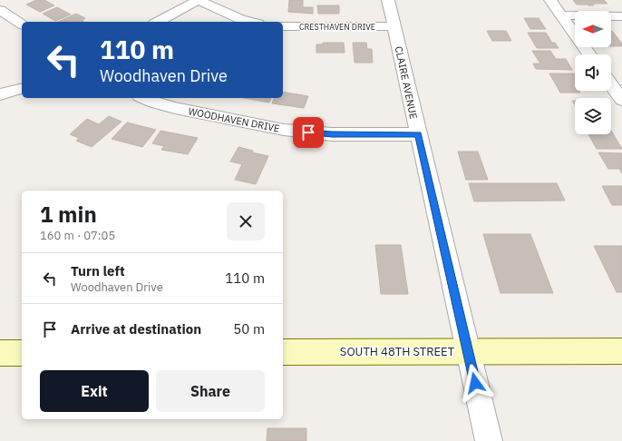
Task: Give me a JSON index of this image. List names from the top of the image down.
{
  "streets": {
    "main road": ["SOUTH 48TH STREET"],
    "street": ["CRESTHAVEN DRIVE", "CLAIRE AVENUE", "WOODHAVEN DRIVE"]
  },
  "crossings": [
    ["CRESTHAVEN DRIVE", "CLAIRE AVENUE"],
    ["CLAIRE AVENUE", "WOODHAVEN DRIVE"],
    ["CLAIRE AVENUE", "SOUTH 48TH STREET"]
  ],
  "north": "left",
  "page": {
    "turn": ["110 m", "Woodhaven Drive"],
    "heading": ["1 min", "160 m · 07:05"],
    "list": [
      {
        "name": "Turn left",
        "note": "Woodhaven Drive",
        "value": "110 m"
      },
      {
        "name": "Arrive at destination",
        "value": "50 m"
      }
    ],
    "buttons": ["Exit", "Share"]
  }
}
